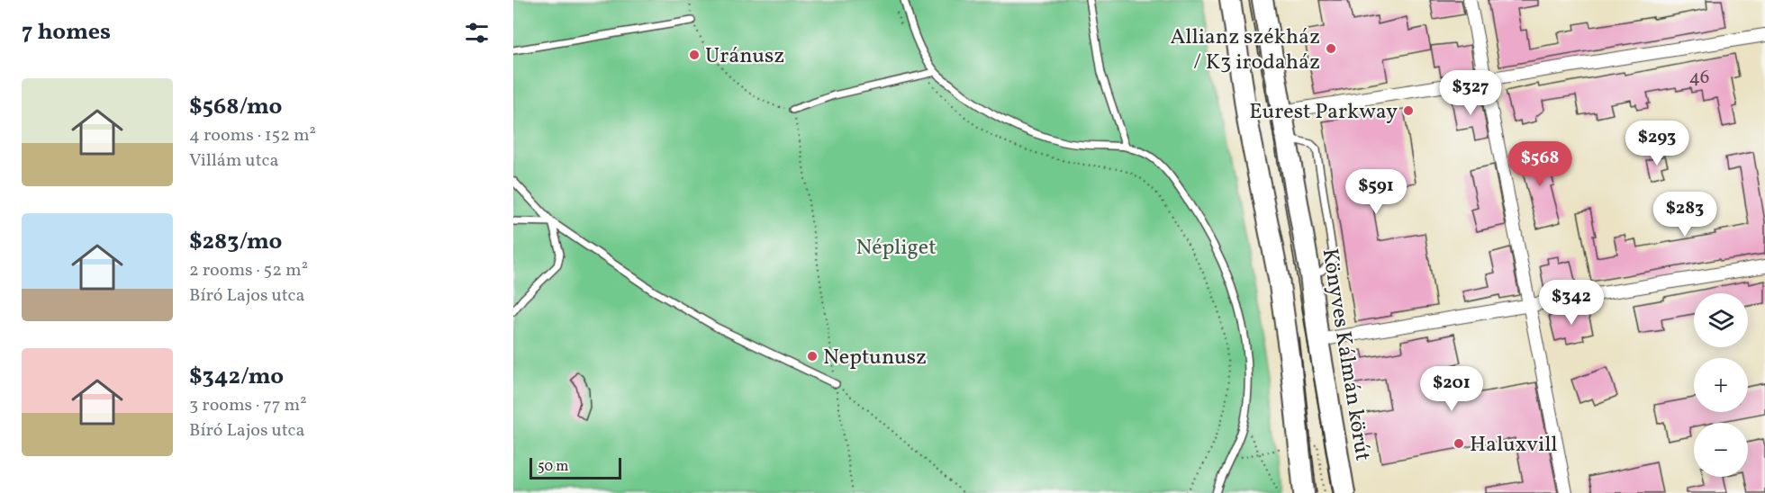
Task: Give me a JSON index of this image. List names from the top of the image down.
{
  "streets": {
    "main road": ["Könyves Kálmán körút"]
  },
  "parks": ["Népliget"],
  "places": [
    "Allianz székház / K3 irodaház",
    "Uránusz",
    "Eurest Parkway",
    "Neptunusz",
    "Haluxvill"
  ],
  "house_numbers": ["46"],
  "scale_bar": "50 m",
  "page": {
    "heading": "7 homes",
    "list": [
      {
        "name": "$568/mo",
        "note": "4 rooms · 152 m² · Villám utca"
      },
      {
        "name": "$283/mo",
        "note": "2 rooms · 52 m² · Bíró Lajos utca"
      },
      {
        "name": "$342/mo",
        "note": "3 rooms · 77 m² · Bíró Lajos utca"
      }
    ],
    "price": [
      "$327",
      "$293",
      "$568",
      "$591",
      "$283",
      "$342",
      "$201"
    ],
    "map_buttons": ["+", "−"],
    "scale": "50 m"
  }
}
